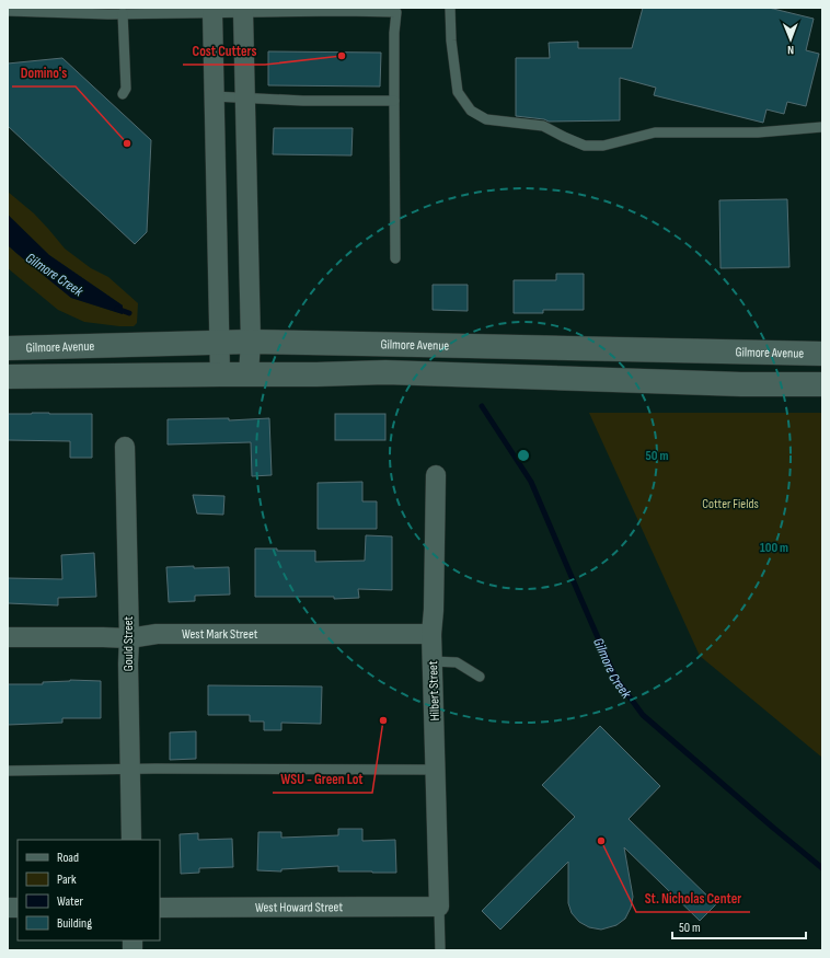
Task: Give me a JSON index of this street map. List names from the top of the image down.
{
  "streets": {
    "street": [
      "Gilmore Avenue",
      "West Mark Street",
      "Gould Street",
      "Hilbert Street",
      "West Howard Street"
    ]
  },
  "crossings": [
    ["West Mark Street", "Gould Street"],
    ["West Mark Street", "Hilbert Street"],
    ["Hilbert Street", "West Howard Street"]
  ],
  "water": ["Gilmore Creek"],
  "parks": ["Cotter Fields"],
  "places": [
    "Cost Cutters",
    "Domino's",
    "WSU - Green Lot",
    "St. Nicholas Center"
  ],
  "legend": [
    "Road",
    "Park",
    "Water",
    "Building"
  ],
  "scale_bar": "50 m",
  "north": "bottom",
  "rings": ["50 m", "100 m"]
}
